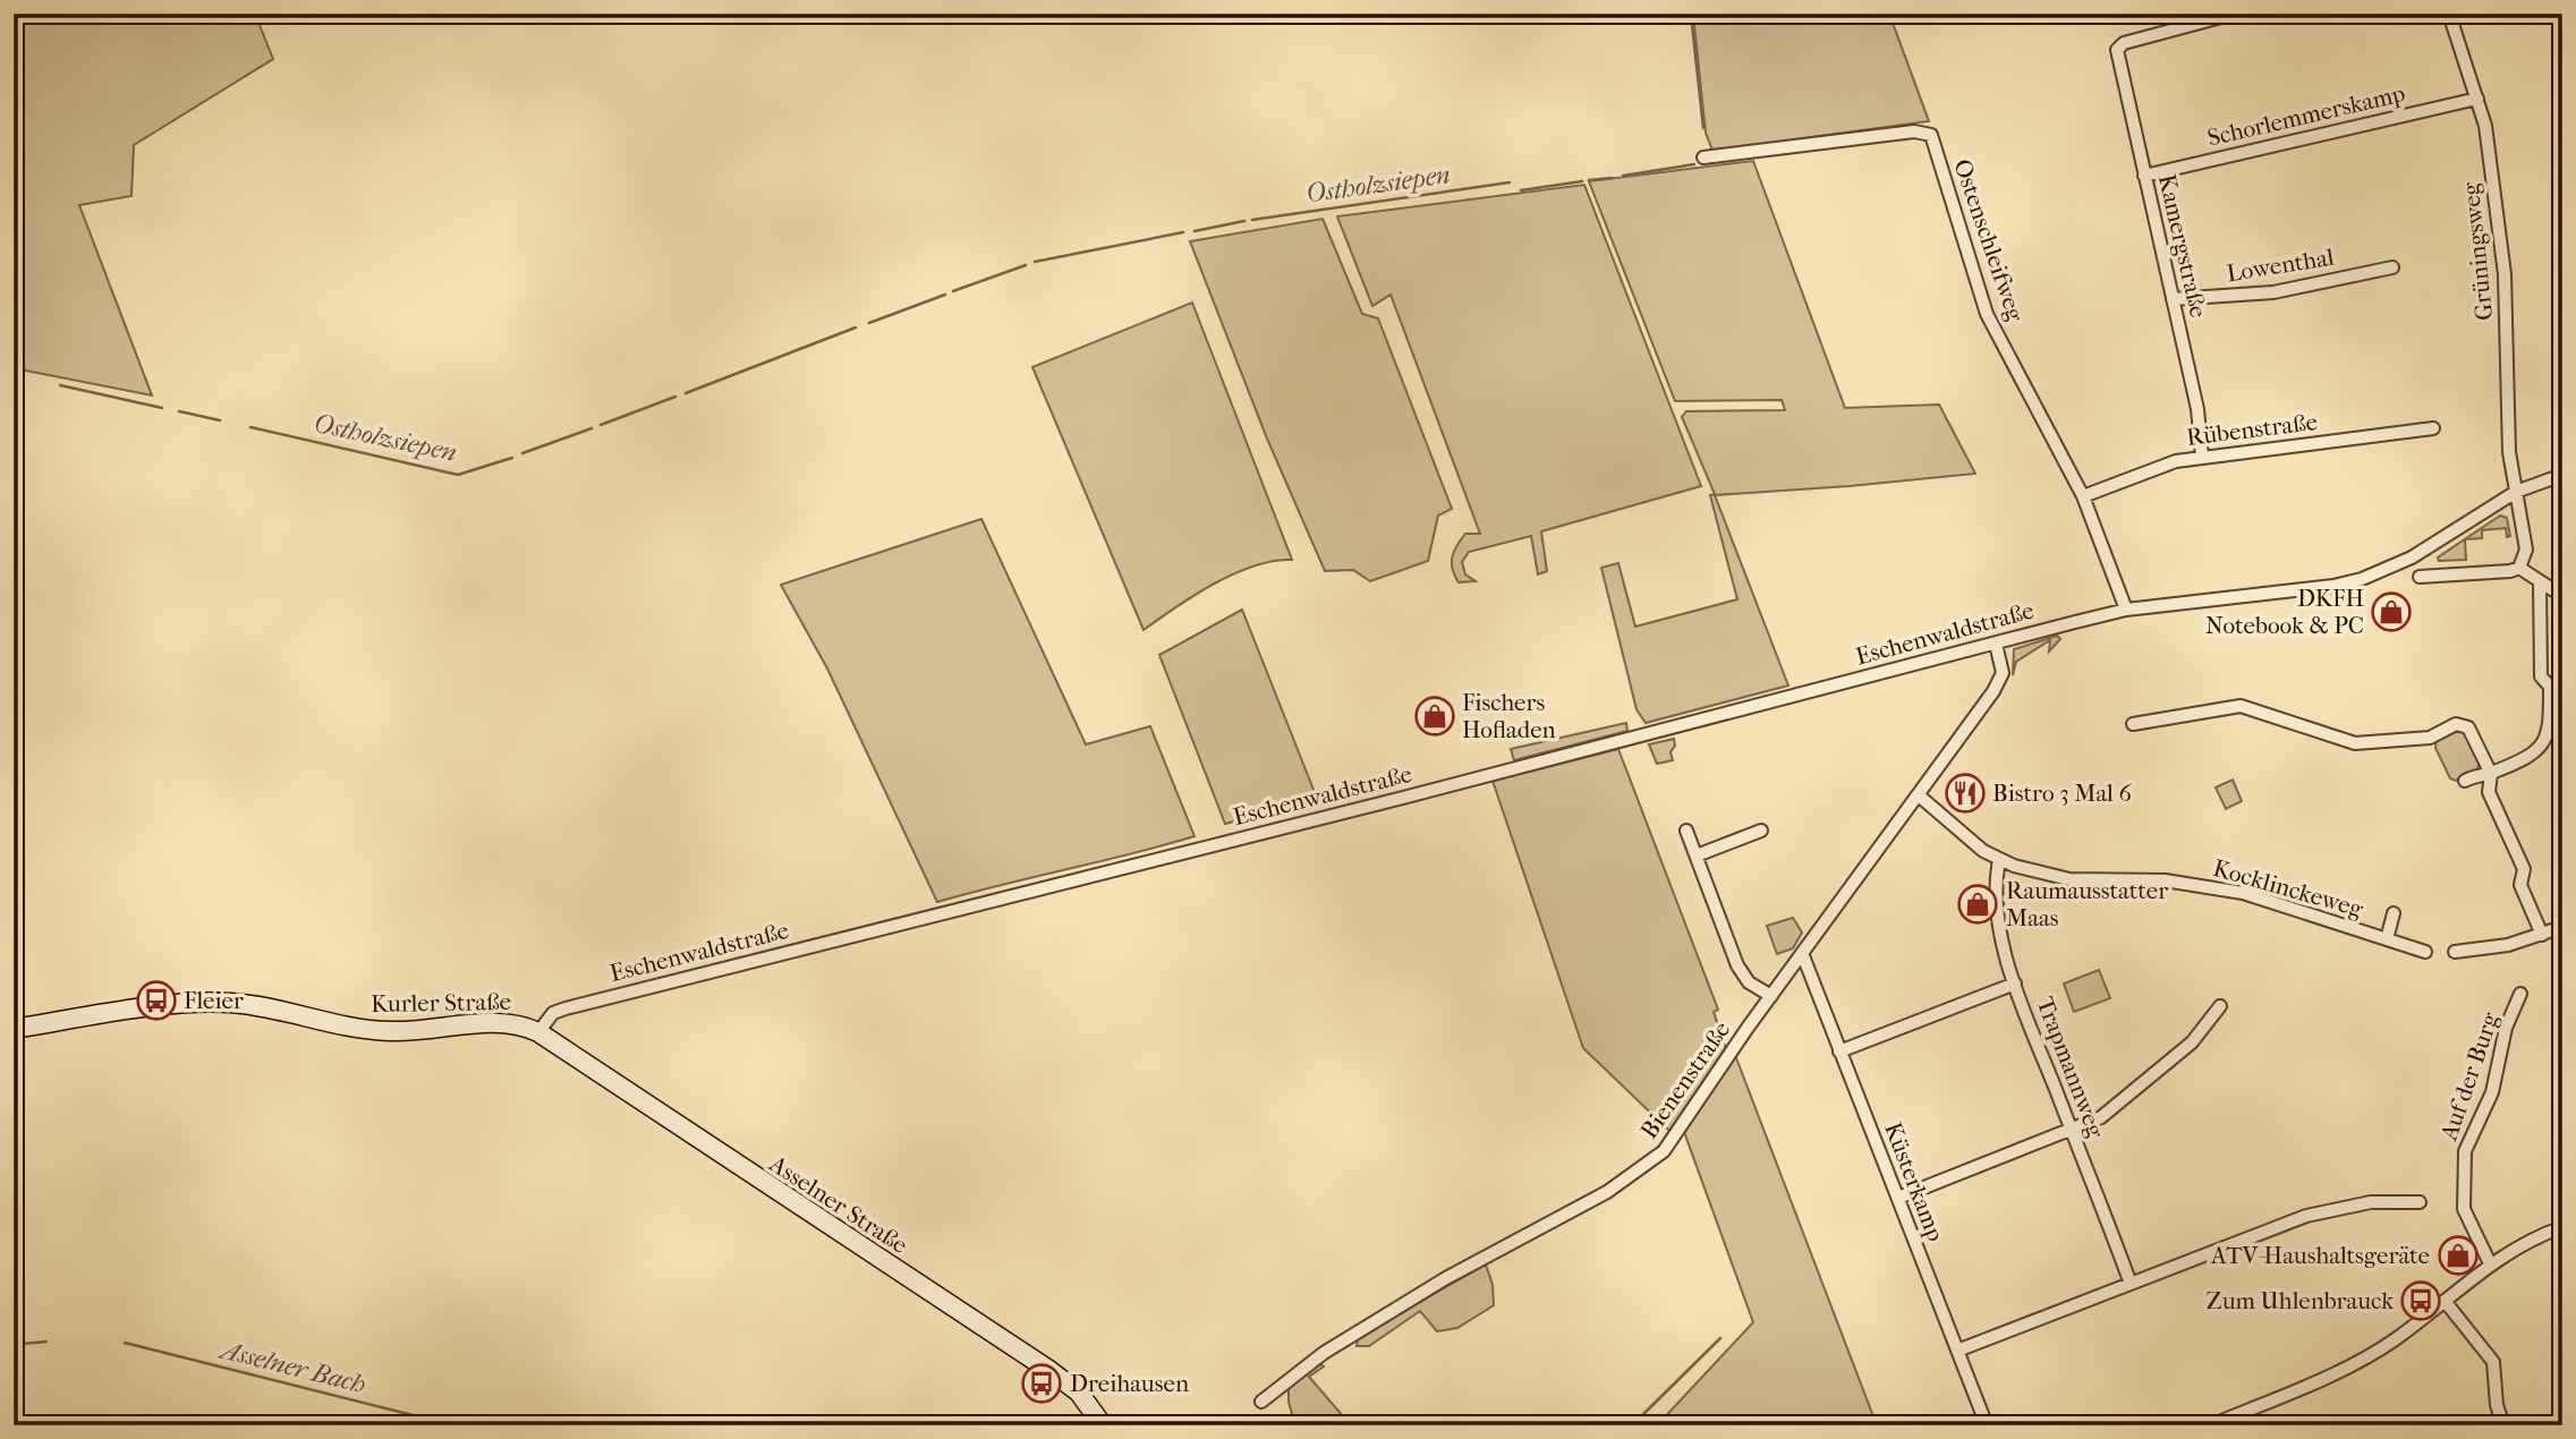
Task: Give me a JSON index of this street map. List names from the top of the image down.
{
  "streets": {
    "main road": ["Kurler Straße", "Asselner Straße"],
    "street": [
      "Schorlemmerskamp",
      "Ostenschleifweg",
      "Kamergstraße",
      "Grüningsweg",
      "Lowenthal",
      "Rübenstraße",
      "Eschenwaldstraße",
      "Kocklinckeweg",
      "Trapmannweg",
      "Auf der Burg",
      "Bienenstraße",
      "Küsterkamp"
    ]
  },
  "crossings": [
    ["Schorlemmerskamp", "Kamergstraße"],
    ["Schorlemmerskamp", "Grüningsweg"],
    ["Ostenschleifweg", "Rübenstraße"],
    ["Ostenschleifweg", "Eschenwaldstraße"],
    ["Kamergstraße", "Lowenthal"],
    ["Kamergstraße", "Rübenstraße"],
    ["Grüningsweg", "Eschenwaldstraße"],
    ["Eschenwaldstraße", "Kurler Straße"],
    ["Eschenwaldstraße", "Bienenstraße"],
    ["Eschenwaldstraße", "Asselner Straße"],
    ["Kocklinckeweg", "Trapmannweg"],
    ["Kocklinckeweg", "Bienenstraße"],
    ["Kurler Straße", "Asselner Straße"],
    ["Bienenstraße", "Küsterkamp"]
  ],
  "water": ["Ostholzsiepen", "Asselner Bach"],
  "places": {
    "shop": [
      "DKFH Notebook & PC",
      "Fischers Hofladen",
      "Raumausstatter Maas",
      "ATV-Haushaltsgeräte"
    ],
    "restaurant": ["Bistro 3 Mal 6"],
    "bus stop": ["Fleier", "Zum Uhlenbrauck", "Dreihausen"]
  }
}
